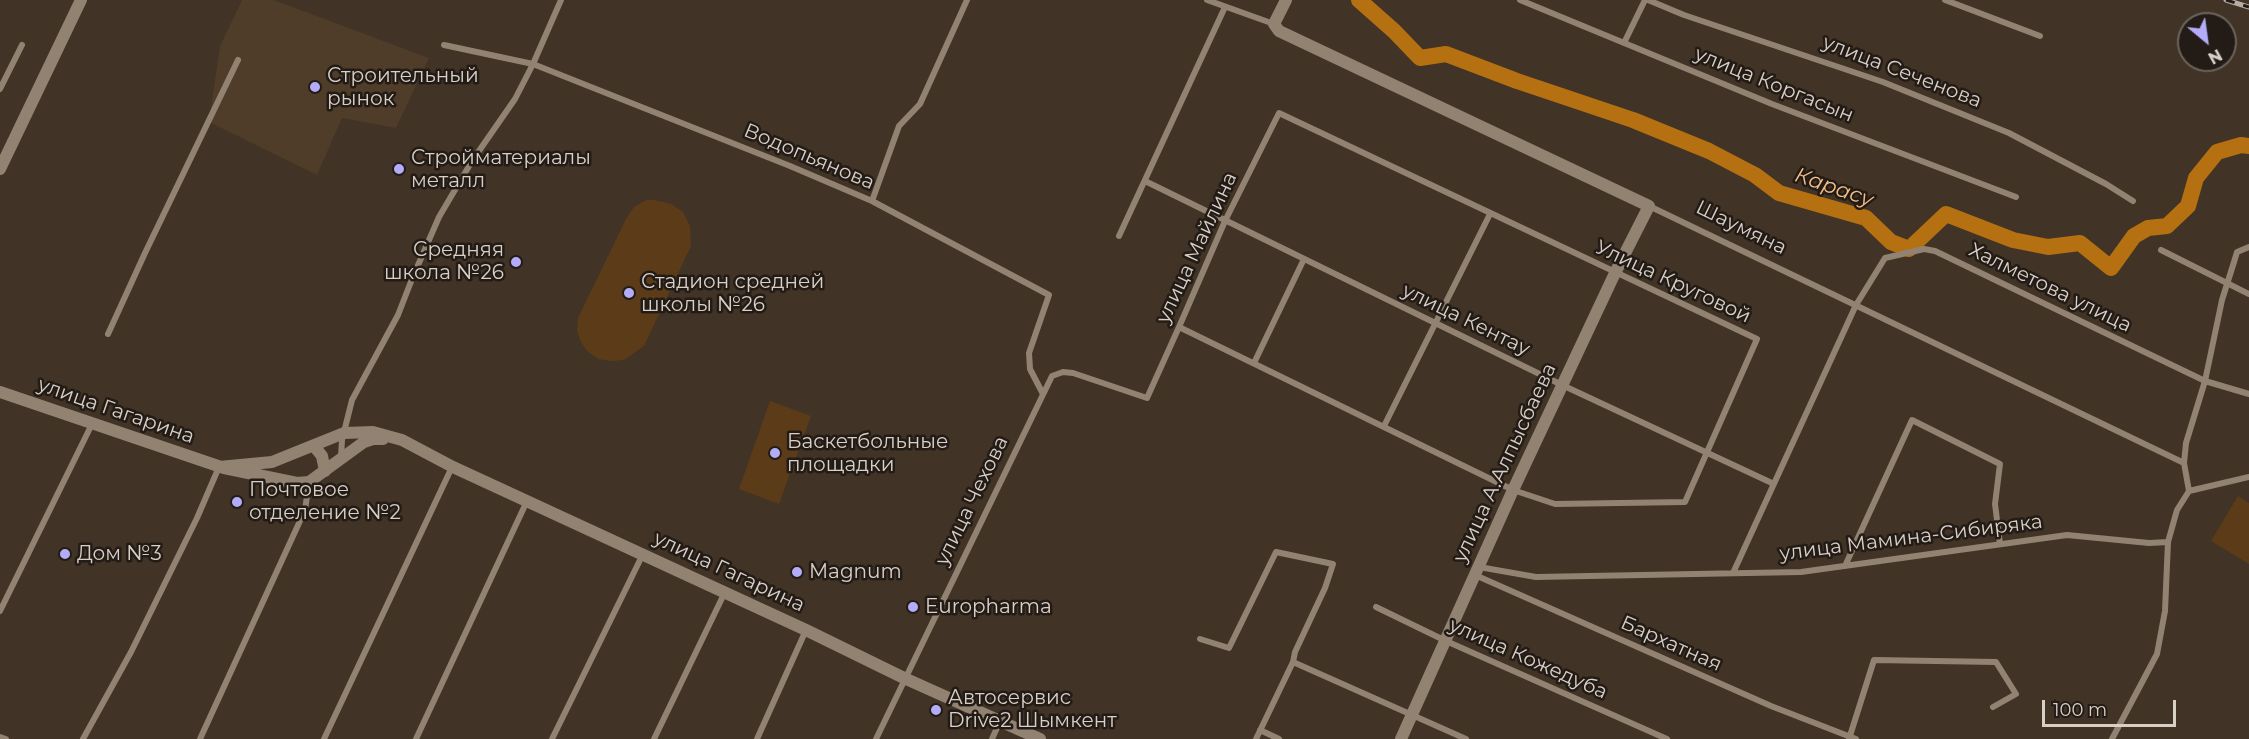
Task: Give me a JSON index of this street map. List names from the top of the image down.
{
  "streets": {
    "main road": ["Шаумяна", "улица Гагарина", "улица А.Алпысбаева"],
    "street": [
      "улица Сеченова",
      "улица Коргасын",
      "Водопьянова",
      "улица Майлина",
      "Улица Круговой",
      "Халметова улица",
      "улица Кентау",
      "улица Чехова",
      "улица Мамина-Сибиряка",
      "Бархатная",
      "улица Кожедуба"
    ]
  },
  "crossings": [
    ["Водопьянова", "улица Чехова"],
    ["Шаумяна", "Халметова улица"],
    ["Шаумяна", "улица А.Алпысбаева"],
    ["улица Майлина", "Улица Круговой"],
    ["улица Майлина", "улица Кентау"],
    ["улица Майлина", "улица Чехова"],
    ["Улица Круговой", "улица Кентау"],
    ["Улица Круговой", "улица А.Алпысбаева"],
    ["улица Кентау", "улица А.Алпысбаева"],
    ["улица Гагарина", "улица Чехова"],
    ["улица А.Алпысбаева", "улица Мамина-Сибиряка"],
    ["улица А.Алпысбаева", "Бархатная"],
    ["улица А.Алпысбаева", "улица Кожедуба"],
    ["улица Мамина-Сибиряка", "Бархатная"]
  ],
  "water": ["Карасу"],
  "places": [
    "Строительный рынок",
    "Стройматериалы металл",
    "Средняя школа №26",
    "Стадион средней школы №26",
    "Баскетбольные площадки",
    "Почтовое отделение №2",
    "Дом №3",
    "Magnum",
    "Europharma",
    "Автосервис Drive2 Шымкент"
  ],
  "scale_bar": "100 m",
  "north": "bottom right"
}
